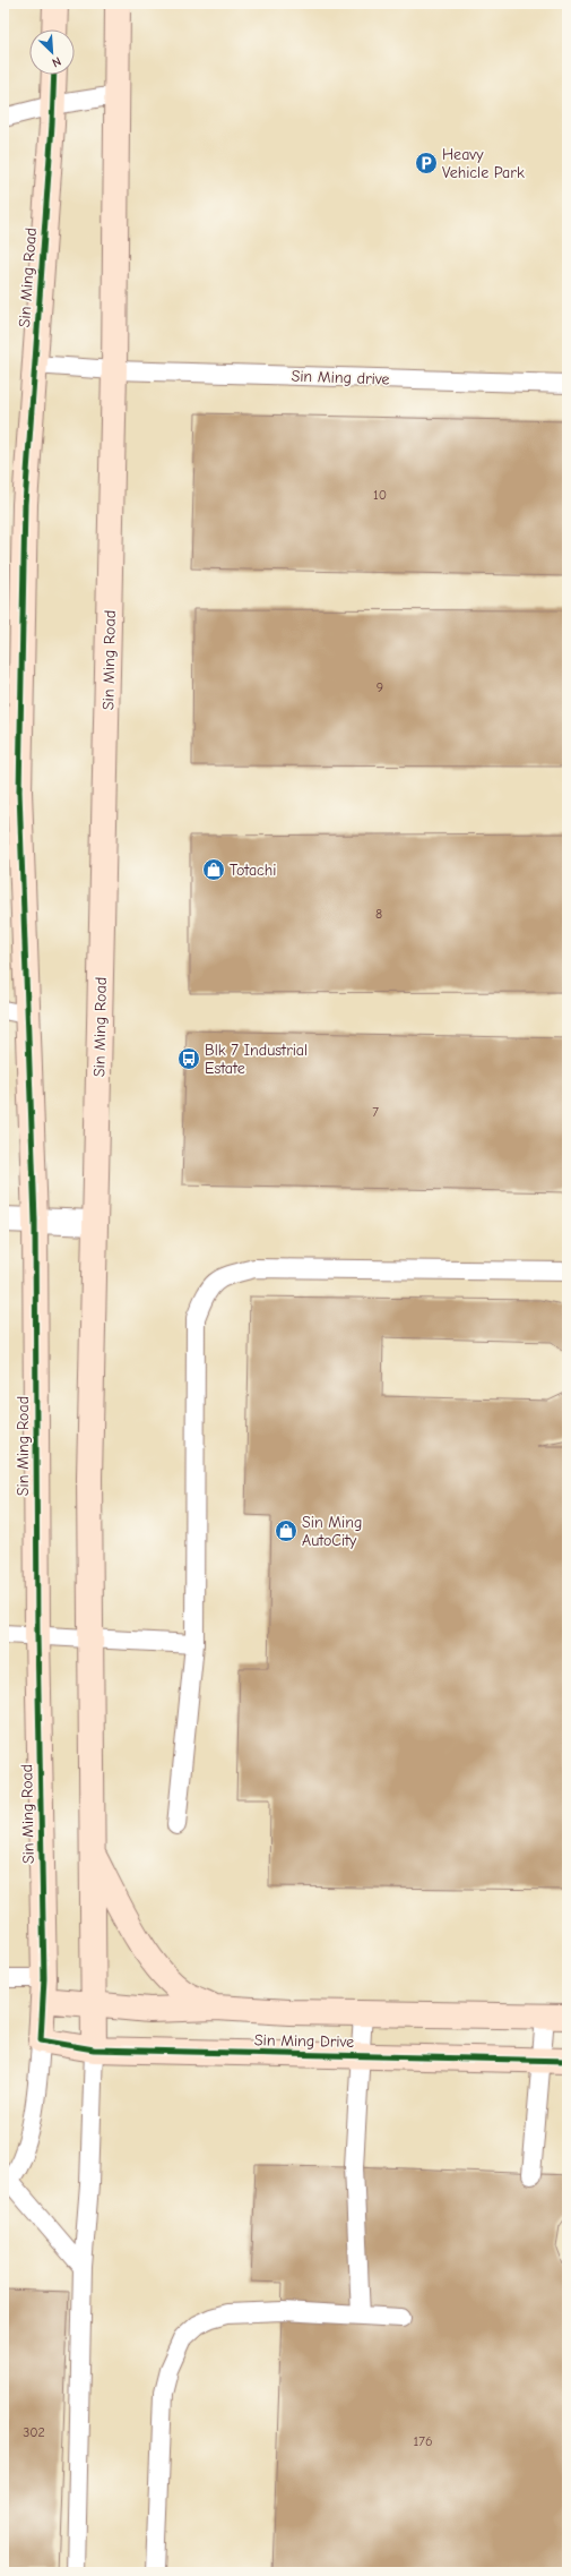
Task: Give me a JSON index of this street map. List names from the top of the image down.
{
  "streets": {
    "street": ["Sin Ming Road", "Sin Ming Drive"],
    "lane": ["Sin Ming drive"]
  },
  "crossings": [
    ["Sin Ming Road", "Sin Ming drive"],
    ["Sin Ming Road", "Sin Ming Drive"]
  ],
  "places": {
    "parking": ["Heavy Vehicle Park"],
    "shop": ["Totachi", "Sin Ming AutoCity"],
    "bus stop": ["Blk 7 Industrial Estate"]
  },
  "house_numbers": [
    "10",
    "9",
    "8",
    "7",
    "302",
    "176"
  ],
  "north": "bottom right"
}
